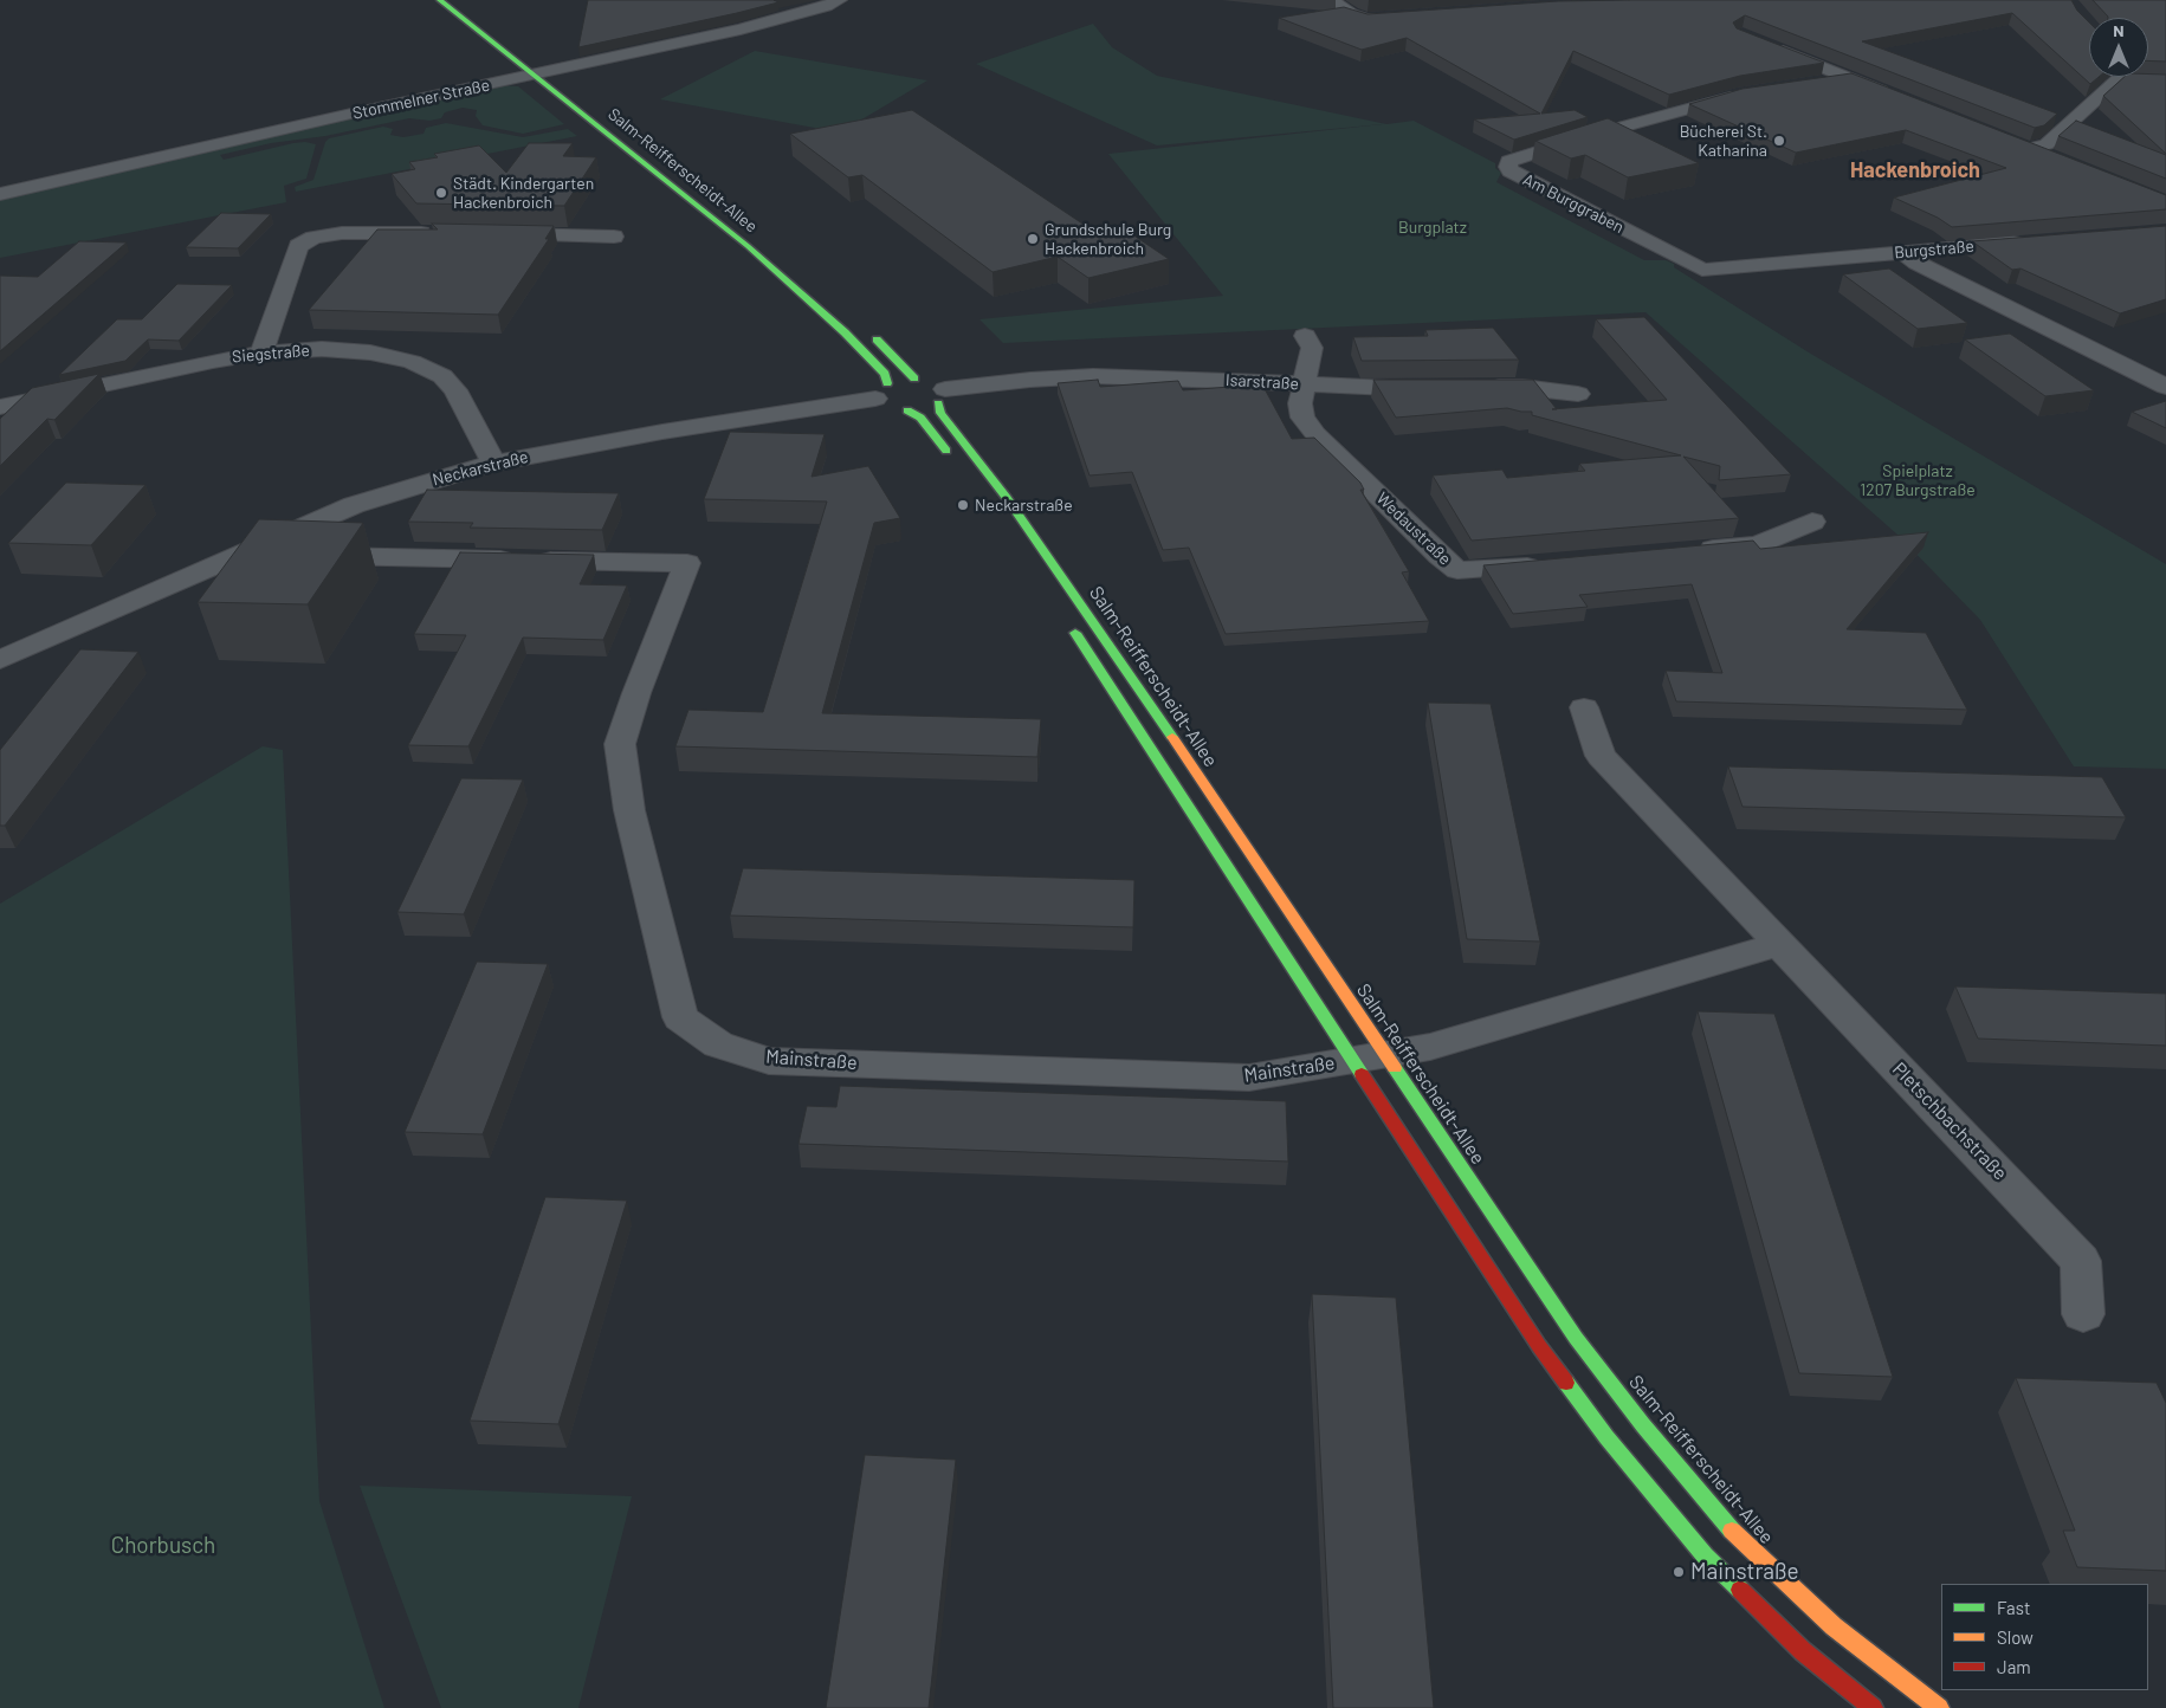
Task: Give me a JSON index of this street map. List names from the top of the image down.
{
  "streets": {
    "street": [
      "Stommelner Straße",
      "Salm-Reifferscheidt-Allee",
      "Am Burggraben",
      "Burgstraße",
      "Siegstraße",
      "Isarstraße",
      "Neckarstraße",
      "Wedaustraße",
      "Mainstraße",
      "Pletschbachstraße"
    ]
  },
  "crossings": [
    ["Stommelner Straße", "Salm-Reifferscheidt-Allee"],
    ["Salm-Reifferscheidt-Allee", "Isarstraße"],
    ["Salm-Reifferscheidt-Allee", "Neckarstraße"],
    ["Salm-Reifferscheidt-Allee", "Mainstraße"],
    ["Am Burggraben", "Burgstraße"],
    ["Siegstraße", "Neckarstraße"],
    ["Isarstraße", "Wedaustraße"],
    ["Neckarstraße", "Mainstraße"]
  ],
  "districts": ["Hackenbroich"],
  "parks": ["Burgplatz", "Spielplatz 1207 Burgstraße", "Chorbusch"],
  "places": [
    "Bücherei St. Katharina",
    "Städt. Kindergarten Hackenbroich",
    "Grundschule Burg Hackenbroich",
    "Neckarstraße",
    "Mainstraße"
  ],
  "legend": ["Fast", "Slow", "Jam"],
  "north": "top"
}
